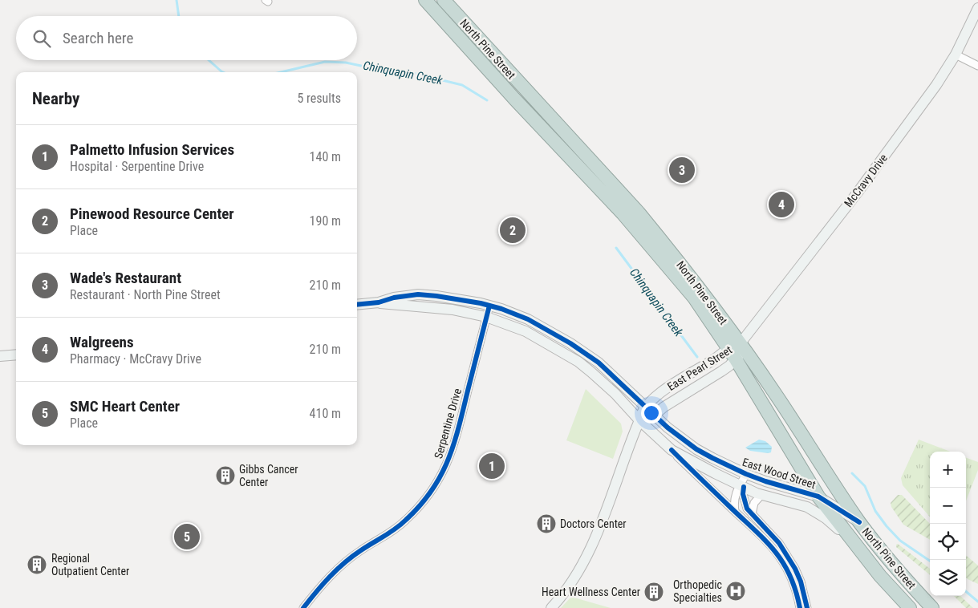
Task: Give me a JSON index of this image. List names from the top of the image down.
{
  "streets": {
    "highway": ["North Pine Street"],
    "street": [
      "McCravy Drive",
      "East Pearl Street",
      "Serpentine Drive",
      "East Wood Street"
    ]
  },
  "crossings": [
    ["North Pine Street", "McCravy Drive"],
    ["North Pine Street", "East Pearl Street"],
    ["North Pine Street", "East Wood Street"],
    ["McCravy Drive", "East Pearl Street"],
    ["East Pearl Street", "East Wood Street"],
    ["Serpentine Drive", "East Wood Street"]
  ],
  "water": ["Chinquapin Creek"],
  "places": {
    "building": [
      "Gibbs Cancer Center",
      "Doctors Center",
      "Regional Outpatient Center",
      "Heart Wellness Center"
    ],
    "hospital": ["Orthopedic Specialties"]
  },
  "page": {
    "search": "Search here",
    "heading": ["Nearby", "5 results"],
    "list": [
      {
        "mark": "1",
        "name": "Palmetto Infusion Services",
        "note": "Hospital · Serpentine Drive",
        "value": "140 m"
      },
      {
        "mark": "2",
        "name": "Pinewood Resource Center",
        "note": "Place",
        "value": "190 m"
      },
      {
        "mark": "3",
        "name": "Wade's Restaurant",
        "note": "Restaurant · North Pine Street",
        "value": "210 m"
      },
      {
        "mark": "4",
        "name": "Walgreens",
        "note": "Pharmacy · McCravy Drive",
        "value": "210 m"
      },
      {
        "mark": "5",
        "name": "SMC Heart Center",
        "note": "Place",
        "value": "410 m"
      }
    ],
    "pins": [
      "3",
      "4",
      "2",
      "1",
      "5"
    ],
    "map_buttons": ["+", "−"]
  }
}
